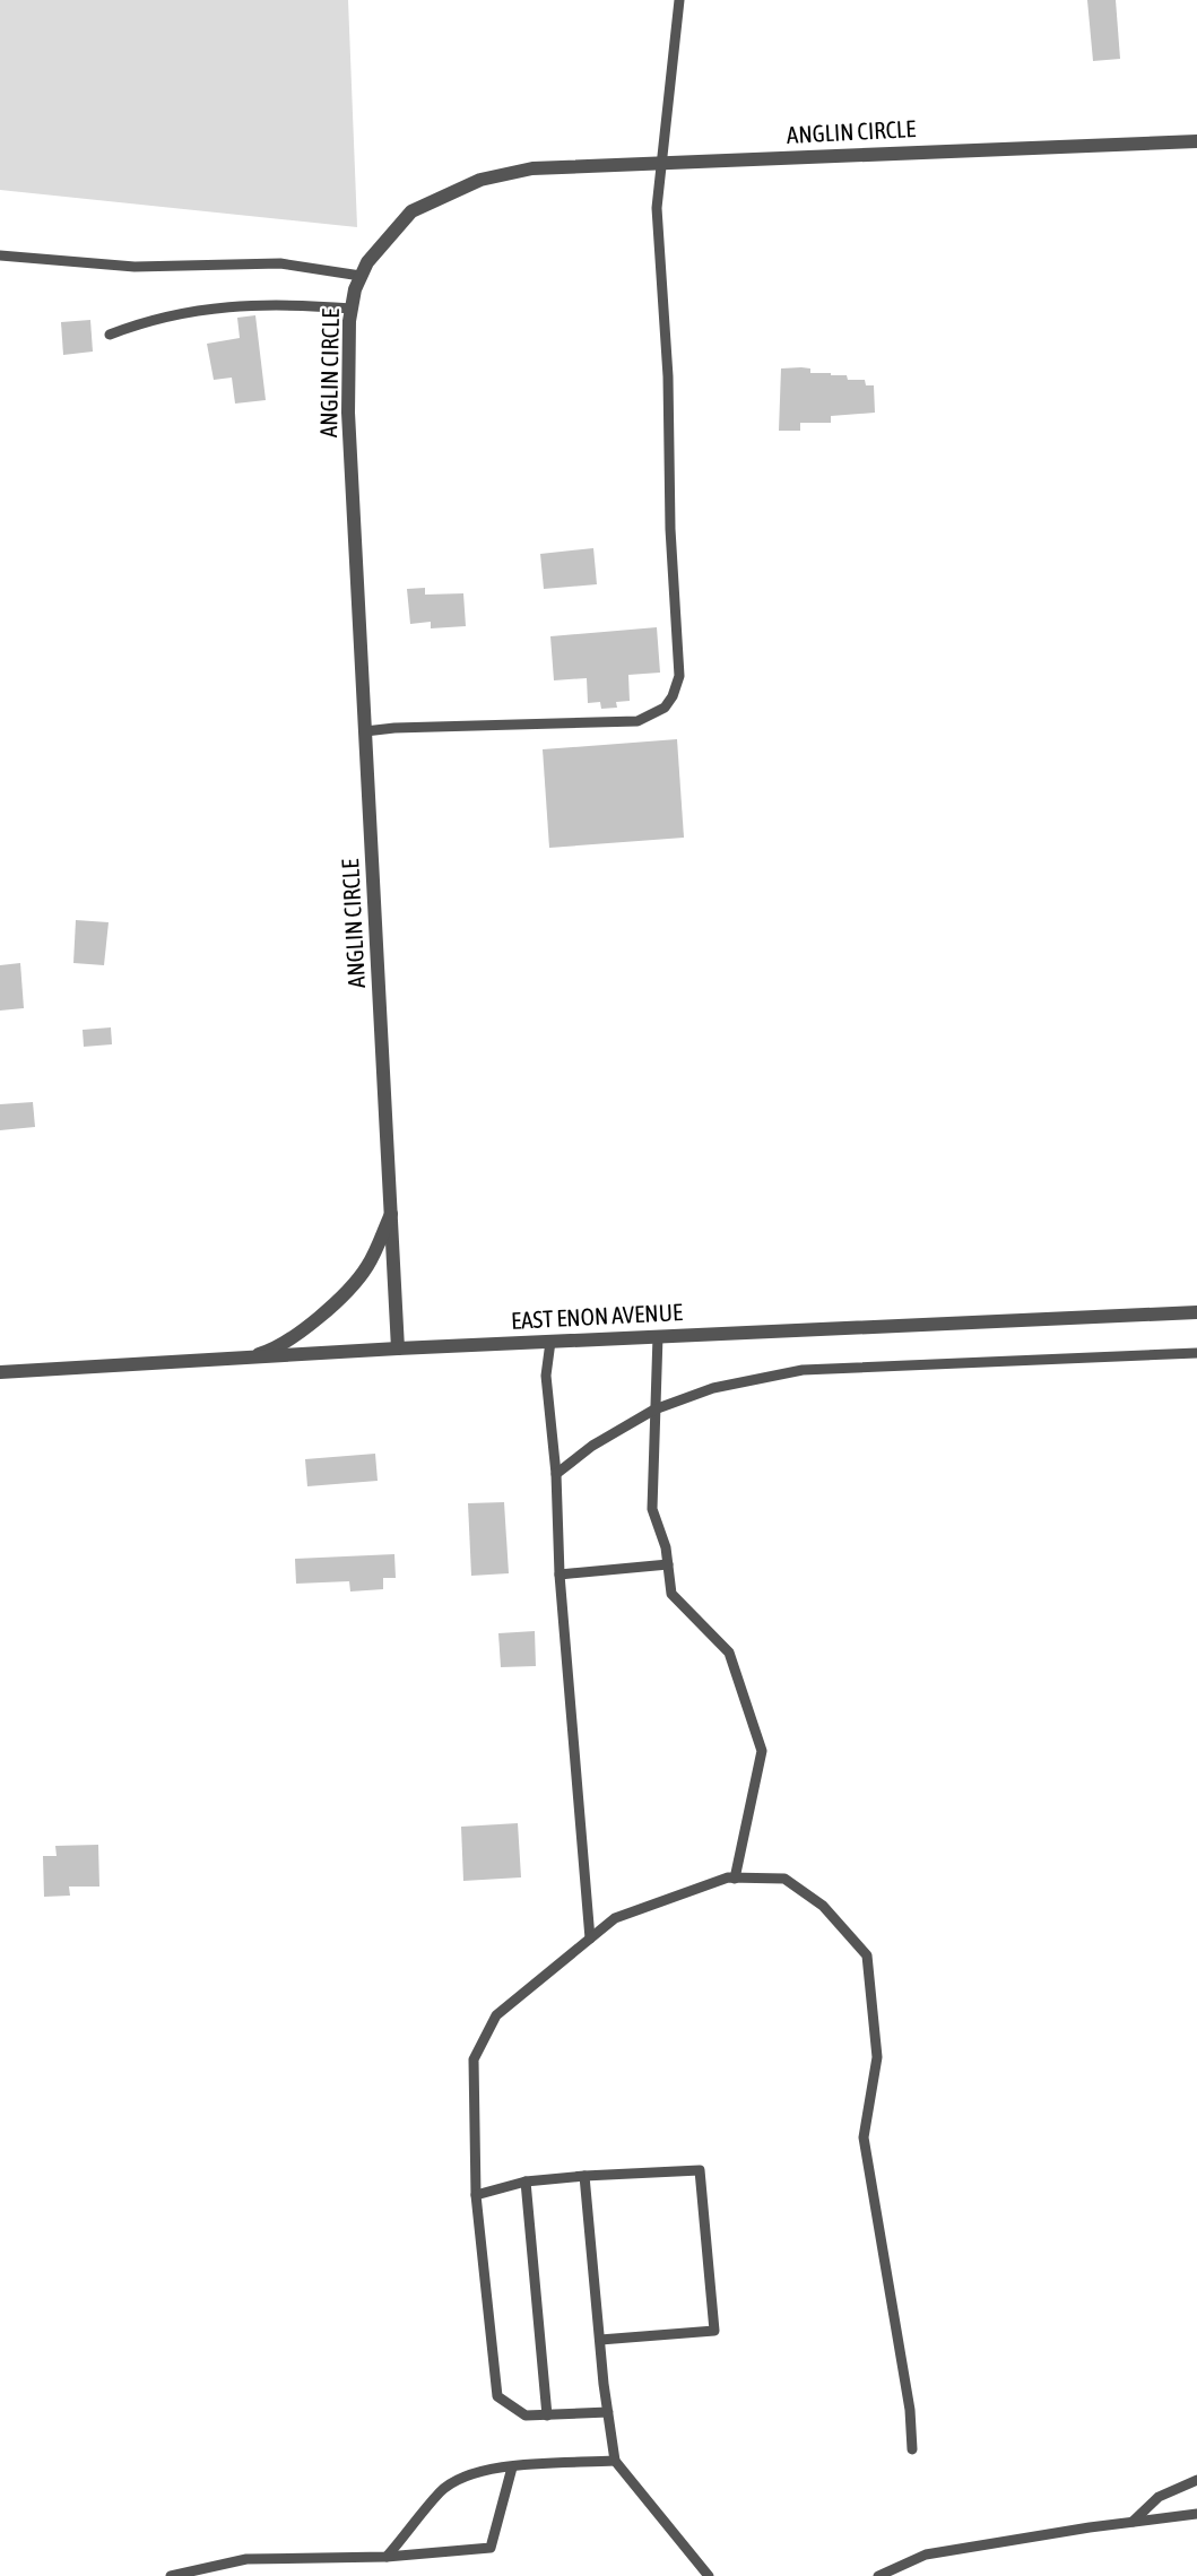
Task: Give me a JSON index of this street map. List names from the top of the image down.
{
  "streets": {
    "street": ["ANGLIN CIRCLE", "EAST ENON AVENUE"]
  },
  "crossings": [
    ["ANGLIN CIRCLE", "EAST ENON AVENUE"]
  ]
}
